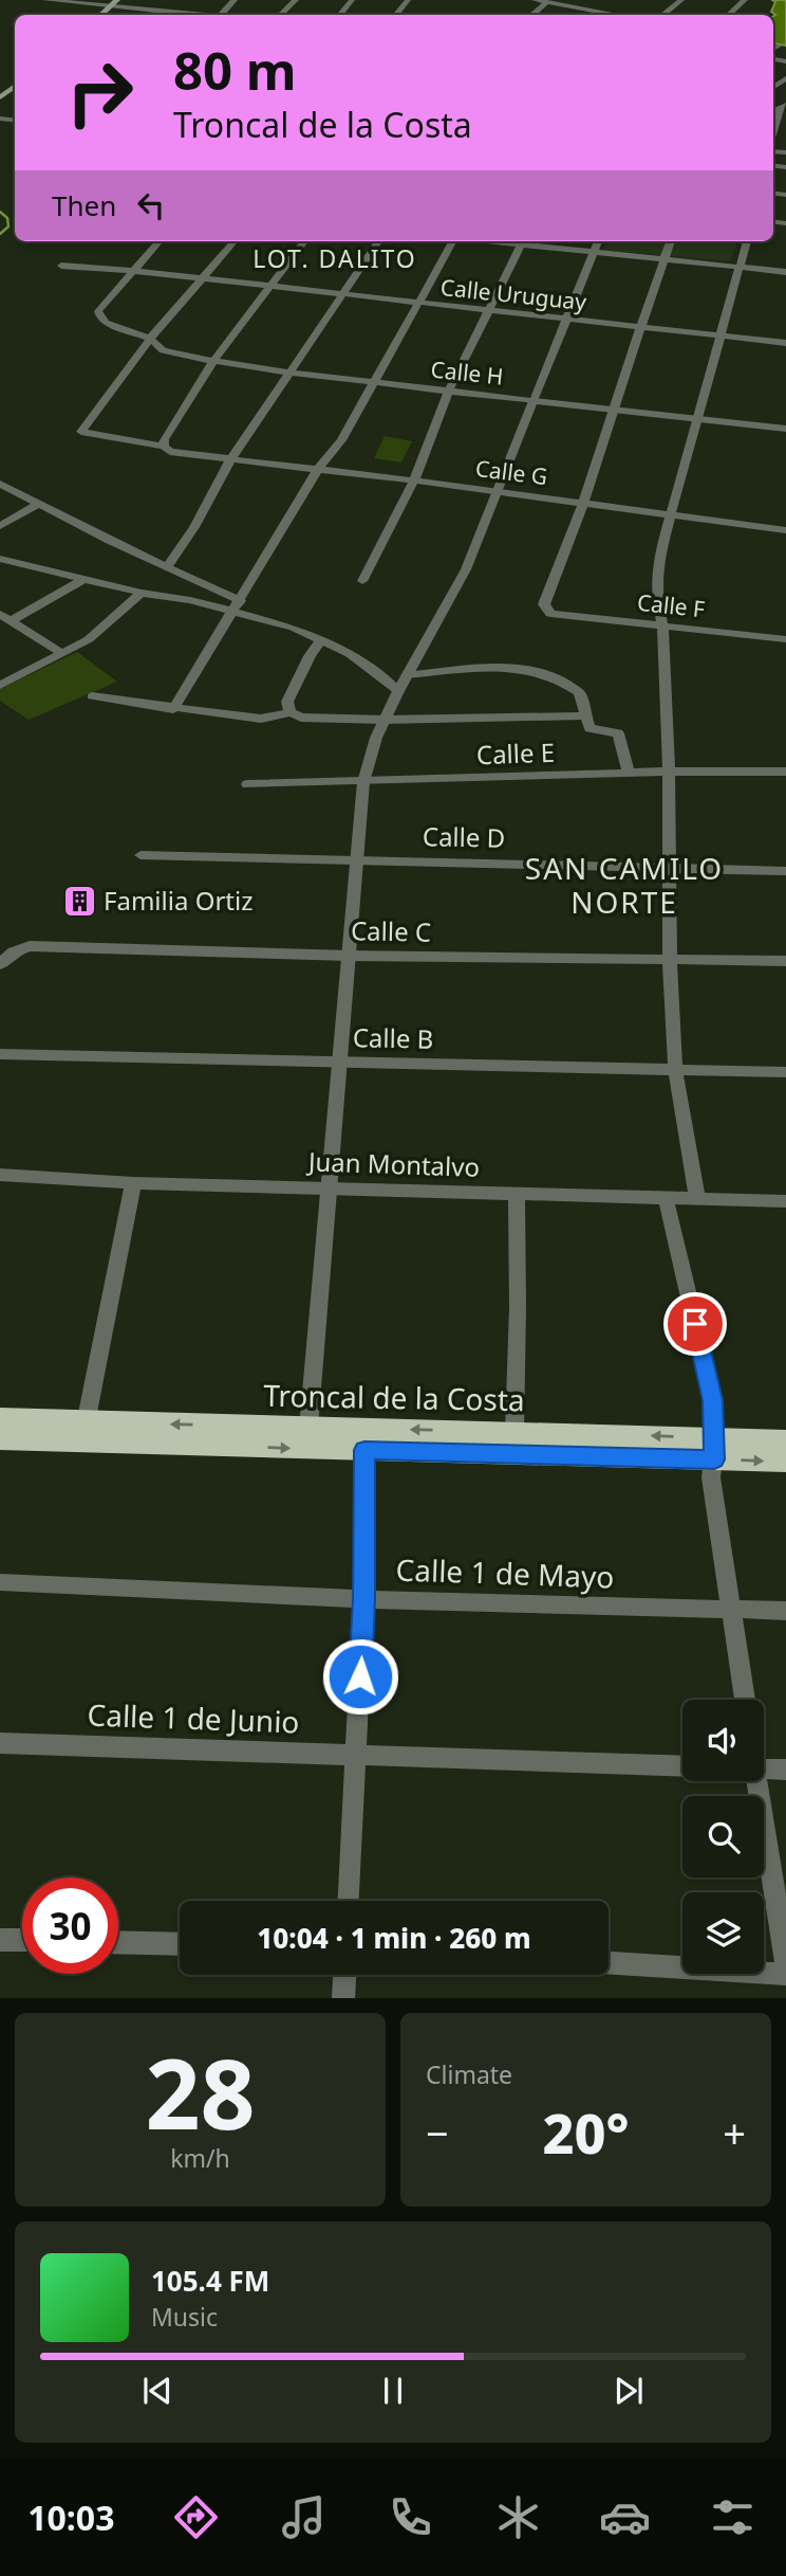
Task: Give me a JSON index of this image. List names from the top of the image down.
{
  "streets": {
    "highway": ["Troncal de la Costa"],
    "street": [
      "Calle Uruguay",
      "Calle H",
      "Calle G",
      "Calle F",
      "Calle E",
      "Calle D",
      "Calle C",
      "Calle B",
      "Juan Montalvo",
      "Calle 1 de Mayo",
      "Calle 1 de Junio"
    ]
  },
  "crossings": [
    ["Calle Uruguay", "Calle H"],
    ["Calle H", "Calle G"],
    ["Calle G", "Calle F"]
  ],
  "districts": ["LOT. DALITO", "SAN CAMILO NORTE"],
  "places": {
    "building": ["Familia Ortiz"]
  },
  "page": {
    "turn": ["80 m", "Troncal de la Costa"],
    "then": "Then",
    "limit": "30",
    "trip": "10:04 · 1 min · 260 m",
    "tile": [
      ["28", "km/h"],
      "Climate"
    ],
    "heat": ["−", "20°", "+"],
    "song": ["105.4 FM", "Music"],
    "tabs": "10:03"
  }
}
